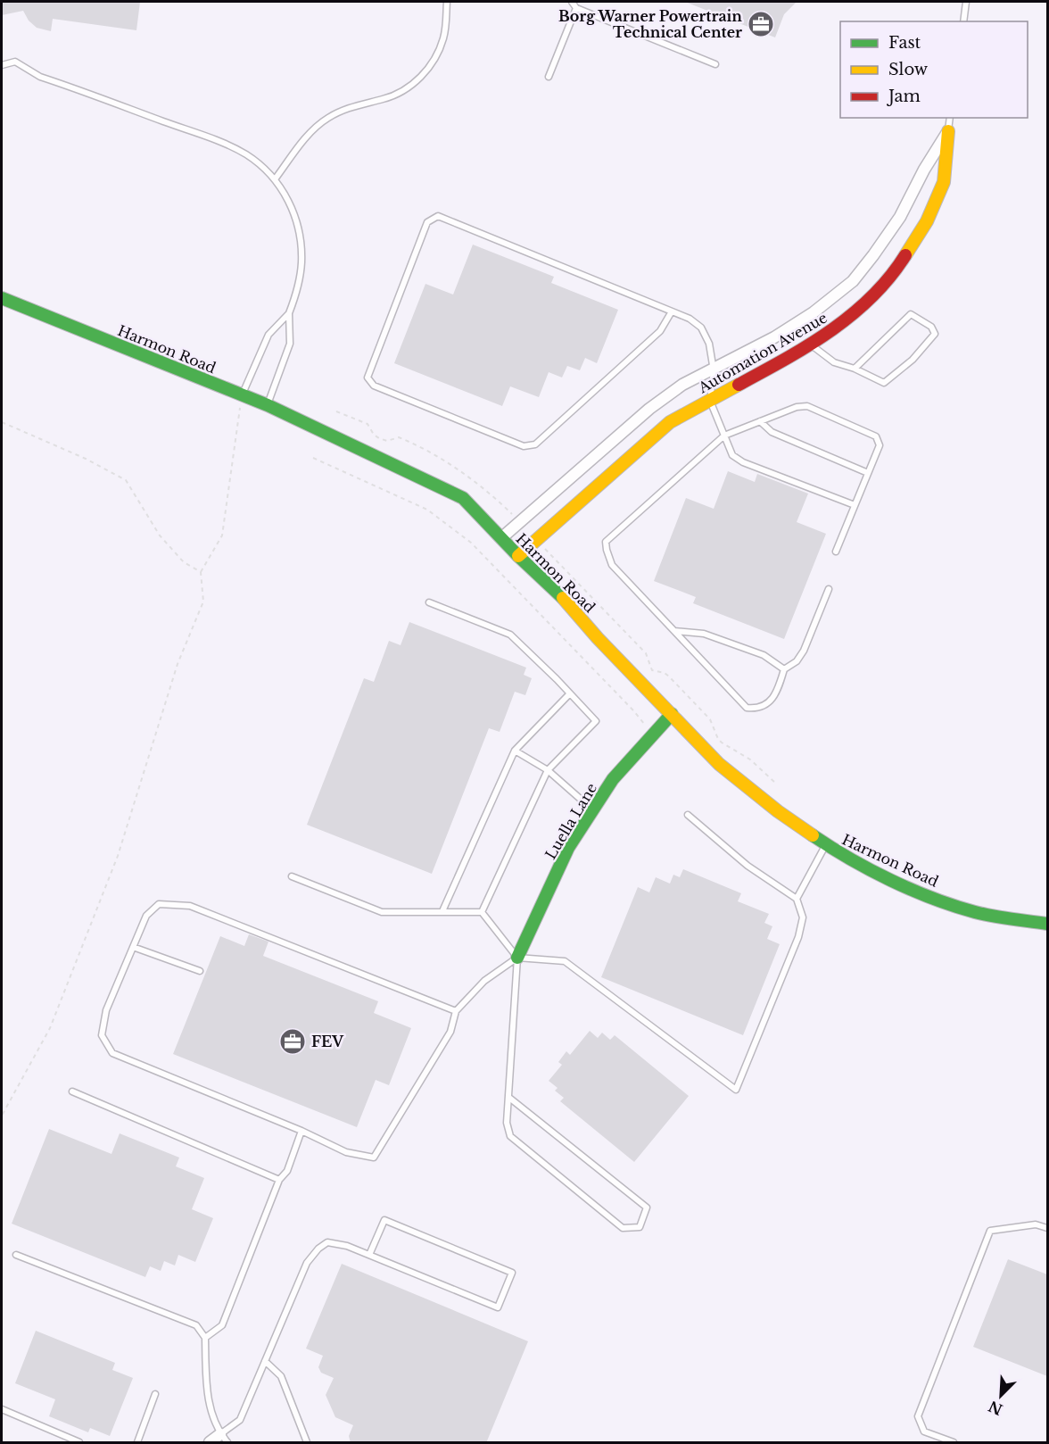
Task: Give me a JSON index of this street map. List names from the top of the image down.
{
  "streets": {
    "street": ["Harmon Road", "Automation Avenue", "Luella Lane"]
  },
  "crossings": [
    ["Harmon Road", "Automation Avenue"],
    ["Harmon Road", "Luella Lane"]
  ],
  "places": {
    "office": ["Borg Warner Powertrain Technical Center", "FEV"]
  },
  "legend": ["Fast", "Slow", "Jam"],
  "north": "bottom left"
}
